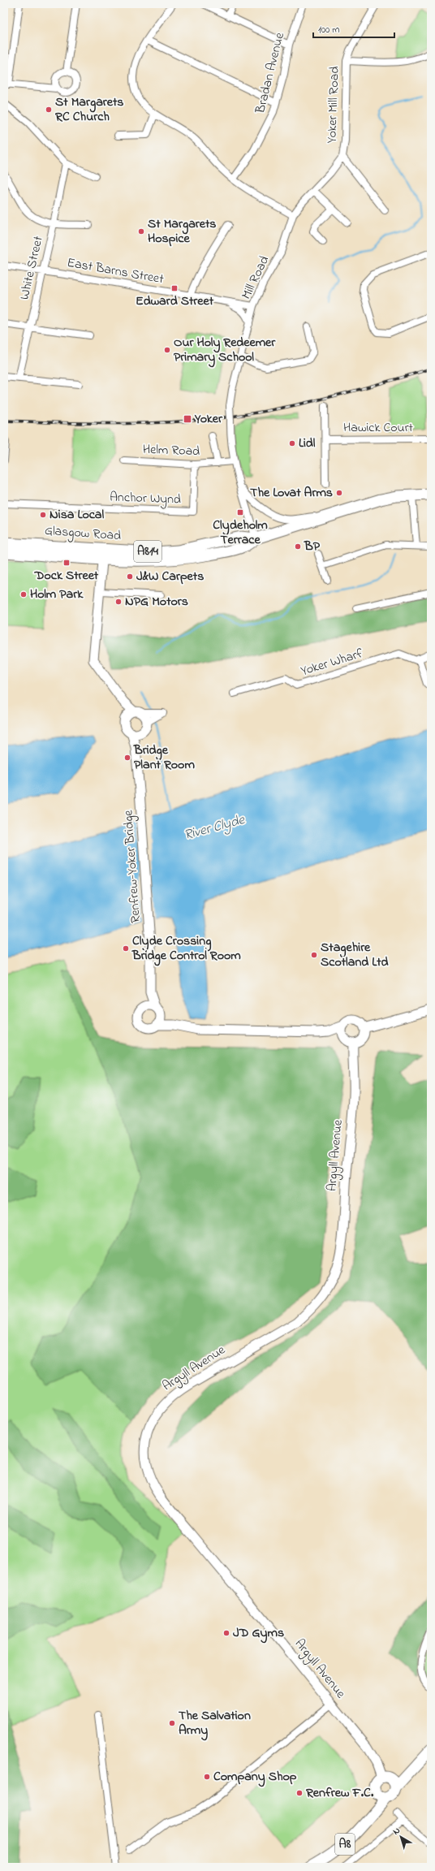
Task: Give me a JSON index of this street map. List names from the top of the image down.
{
  "streets": {
    "main road": ["Glasgow Road", "A814", "A8"],
    "street": [
      "Bradan Avenue",
      "Yoker Mill Road",
      "White Street",
      "East Barns Street",
      "Mill Road",
      "Hawick Court",
      "Helm Road",
      "Anchor Wynd",
      "Yoker Wharf",
      "Renfrew-Yoker Bridge",
      "Argyll Avenue"
    ]
  },
  "crossings": [
    ["Yoker Mill Road", "Mill Road"],
    ["White Street", "East Barns Street"],
    ["East Barns Street", "Mill Road"],
    ["Mill Road", "Helm Road"],
    ["Mill Road", "Glasgow Road"],
    ["Mill Road", "A814"],
    ["Helm Road", "Anchor Wynd"],
    ["Glasgow Road", "A814"],
    ["Argyll Avenue", "A8"]
  ],
  "water": ["River Clyde"],
  "places": {
    "other": [
      "St Margarets RC Church",
      "St Margarets Hospice",
      "Our Holy Redeemer Primary School",
      "Lidl",
      "The Lovat Arms",
      "Nisa Local",
      "BP",
      "J&W Carpets",
      "Holm Park",
      "NPG Motors",
      "Bridge Plant Room",
      "Clyde Crossing Bridge Control Room",
      "Stagehire Scotland Ltd",
      "JD Gyms",
      "The Salvation Army",
      "Company Shop",
      "Renfrew F.C."
    ],
    "transit": [
      "Edward Street",
      "Yoker",
      "Clydeholm Terrace",
      "Dock Street"
    ]
  },
  "scale_bar": "100 m",
  "north": "top left"
}
